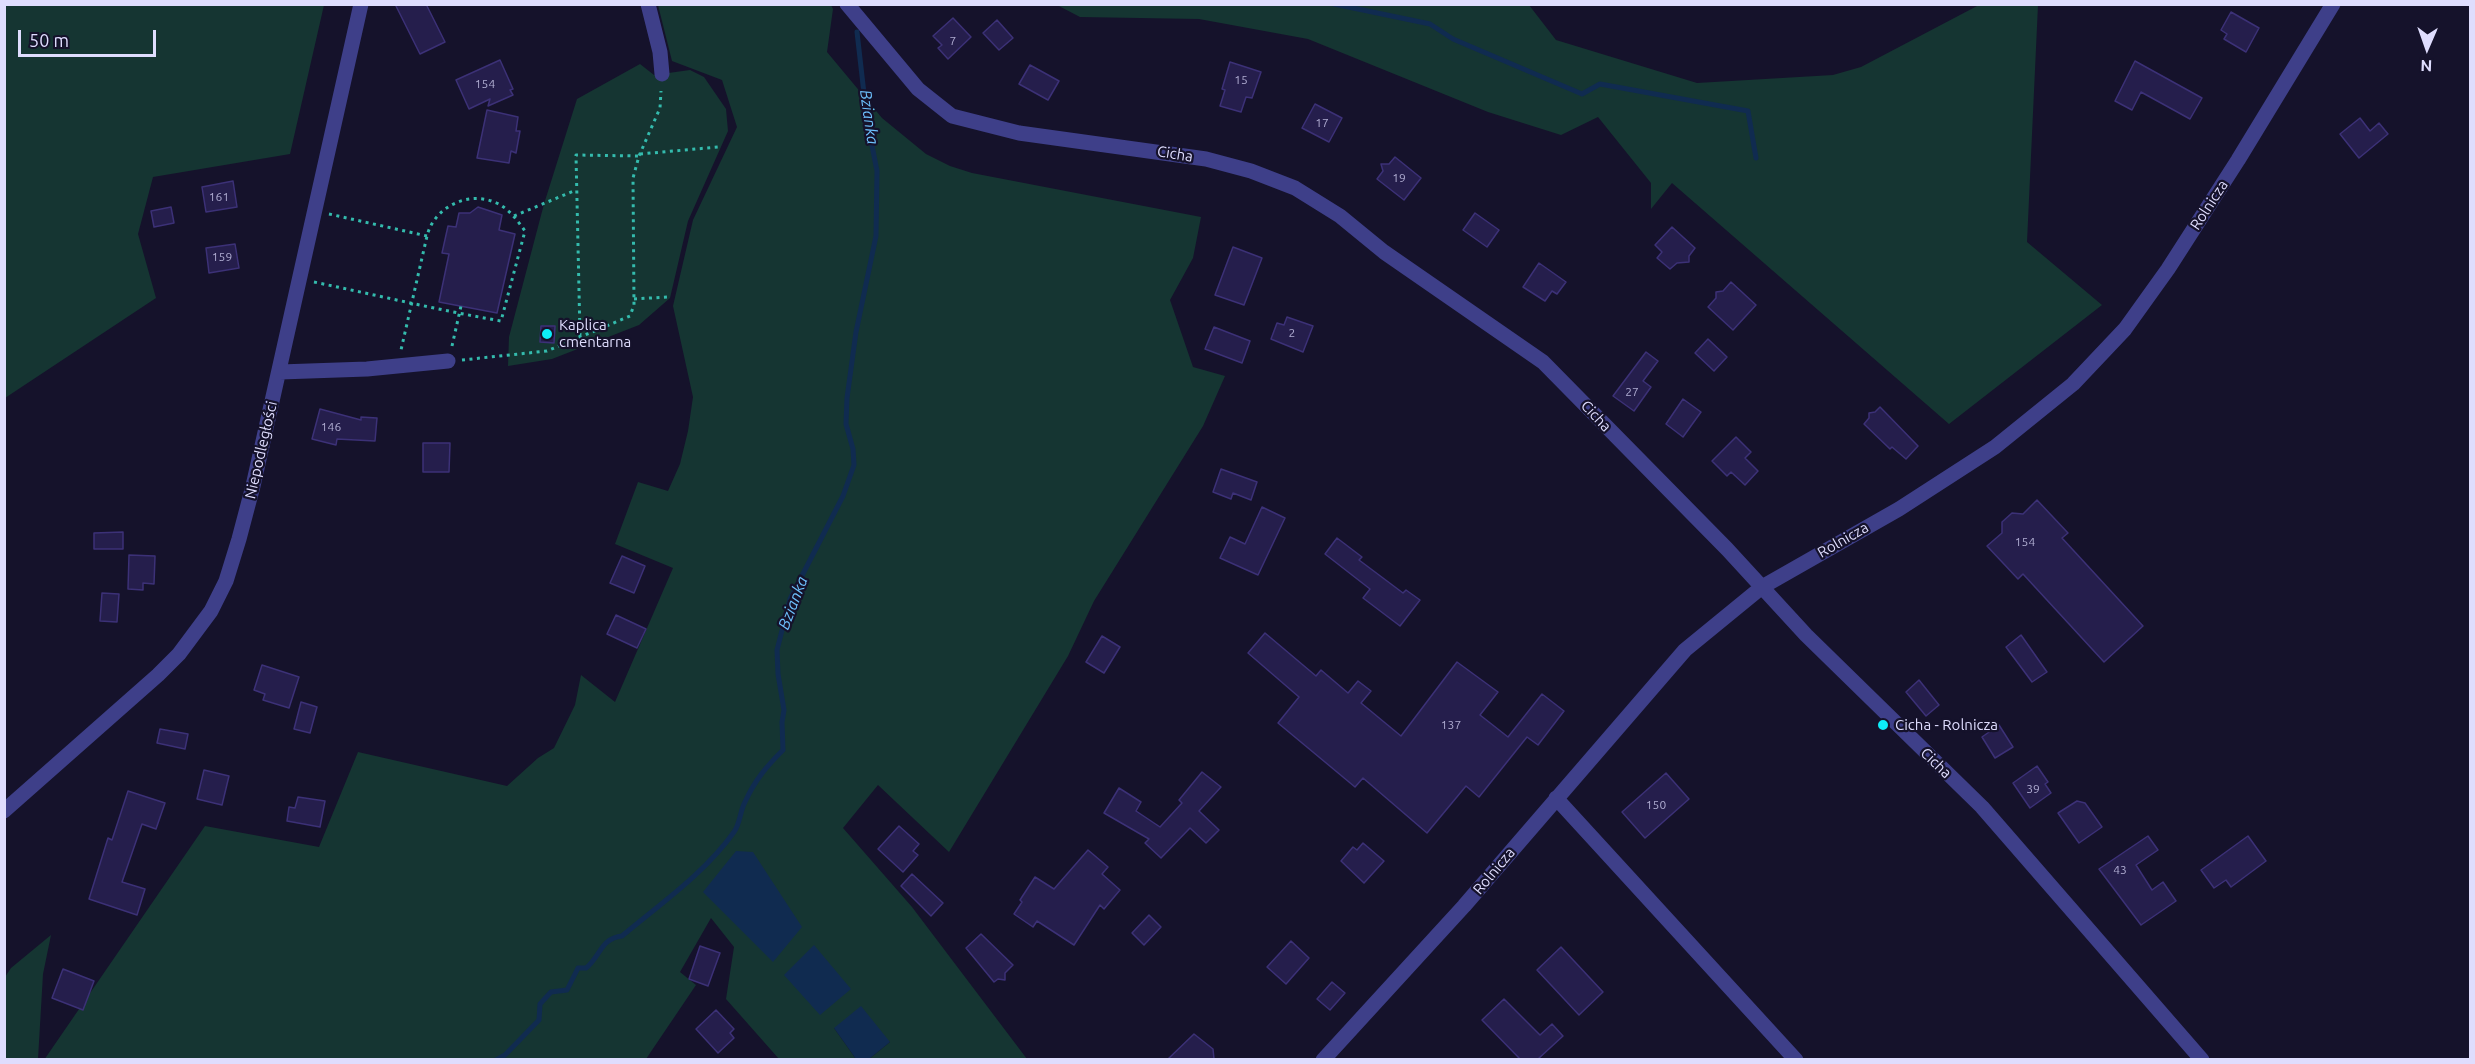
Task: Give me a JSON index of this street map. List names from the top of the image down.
{
  "streets": {
    "street": ["Cicha", "Rolnicza", "Niepodległości"]
  },
  "crossings": [
    ["Cicha", "Rolnicza"]
  ],
  "water": ["Bzianka"],
  "places": ["Kaplica cmentarna", "Cicha - Rolnicza"],
  "house_numbers": [
    "7",
    "15",
    "154",
    "17",
    "19",
    "161",
    "159",
    "2",
    "27",
    "146",
    "154",
    "137",
    "39",
    "150",
    "43"
  ],
  "scale_bar": "50 m",
  "north": "bottom"
}
